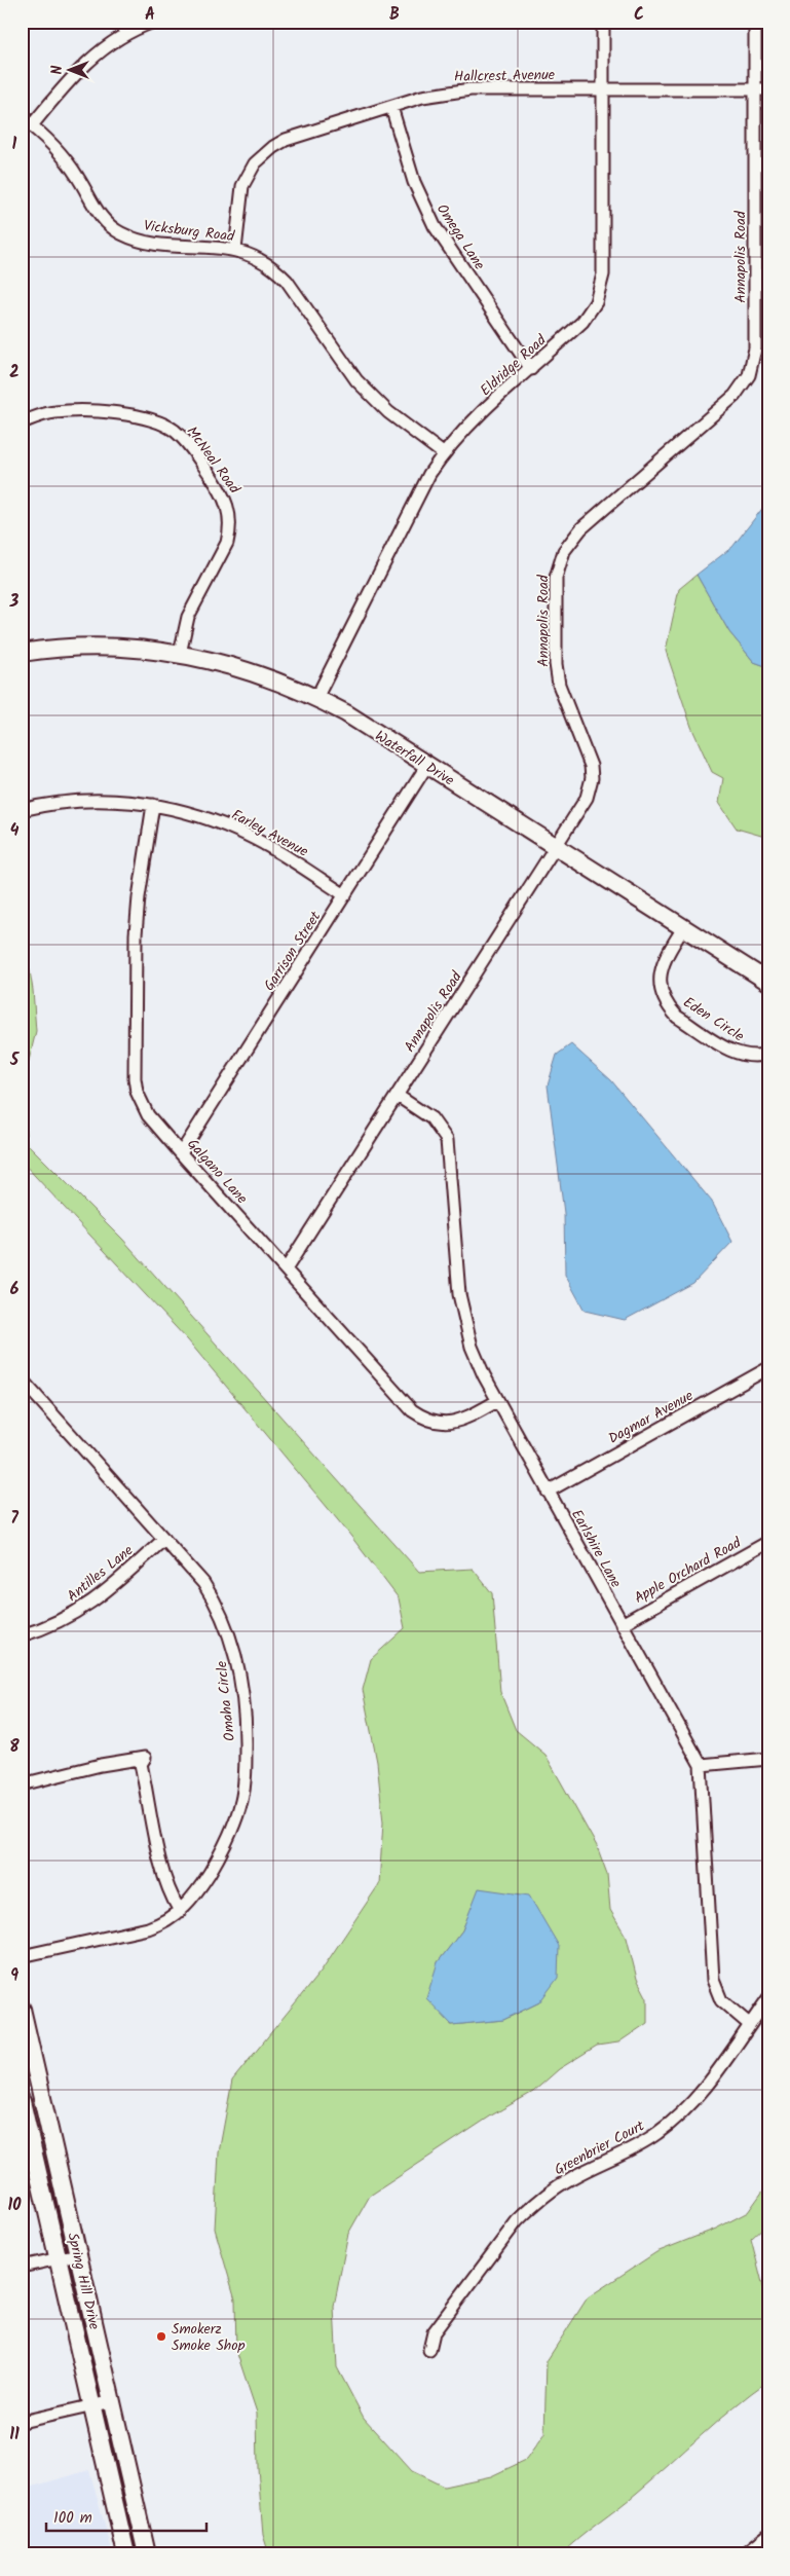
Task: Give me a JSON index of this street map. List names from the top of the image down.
{
  "streets": {
    "main road": ["Waterfall Drive", "Spring Hill Drive"],
    "street": [
      "Hallcrest Avenue",
      "Vicksburg Road",
      "Omega Lane",
      "Annapolis Road",
      "Eldridge Road",
      "McNeal Road",
      "Farley Avenue",
      "Garrison Street",
      "Eden Circle",
      "Galgano Lane",
      "Dagmar Avenue",
      "Earlshire Lane",
      "Apple Orchard Road",
      "Antilles Lane",
      "Omaha Circle",
      "Greenbrier Court"
    ]
  },
  "crossings": [
    ["Hallcrest Avenue", "Vicksburg Road"],
    ["Hallcrest Avenue", "Omega Lane"],
    ["Hallcrest Avenue", "Annapolis Road"],
    ["Hallcrest Avenue", "Eldridge Road"],
    ["Vicksburg Road", "Eldridge Road"],
    ["Omega Lane", "Eldridge Road"],
    ["Annapolis Road", "Waterfall Drive"],
    ["Annapolis Road", "Galgano Lane"],
    ["Annapolis Road", "Earlshire Lane"],
    ["Eldridge Road", "Waterfall Drive"],
    ["McNeal Road", "Waterfall Drive"],
    ["Waterfall Drive", "Garrison Street"],
    ["Waterfall Drive", "Eden Circle"],
    ["Farley Avenue", "Garrison Street"],
    ["Farley Avenue", "Galgano Lane"],
    ["Garrison Street", "Galgano Lane"],
    ["Galgano Lane", "Earlshire Lane"],
    ["Dagmar Avenue", "Earlshire Lane"],
    ["Earlshire Lane", "Apple Orchard Road"],
    ["Earlshire Lane", "Greenbrier Court"],
    ["Antilles Lane", "Omaha Circle"]
  ],
  "places": ["Smokerz Smoke Shop"],
  "scale_bar": "100 m",
  "north": "left",
  "grid": {
    "columns": ["A", "B", "C"],
    "rows": [
      "1",
      "2",
      "3",
      "4",
      "5",
      "6",
      "7",
      "8",
      "9",
      "10",
      "11"
    ]
  }
}
